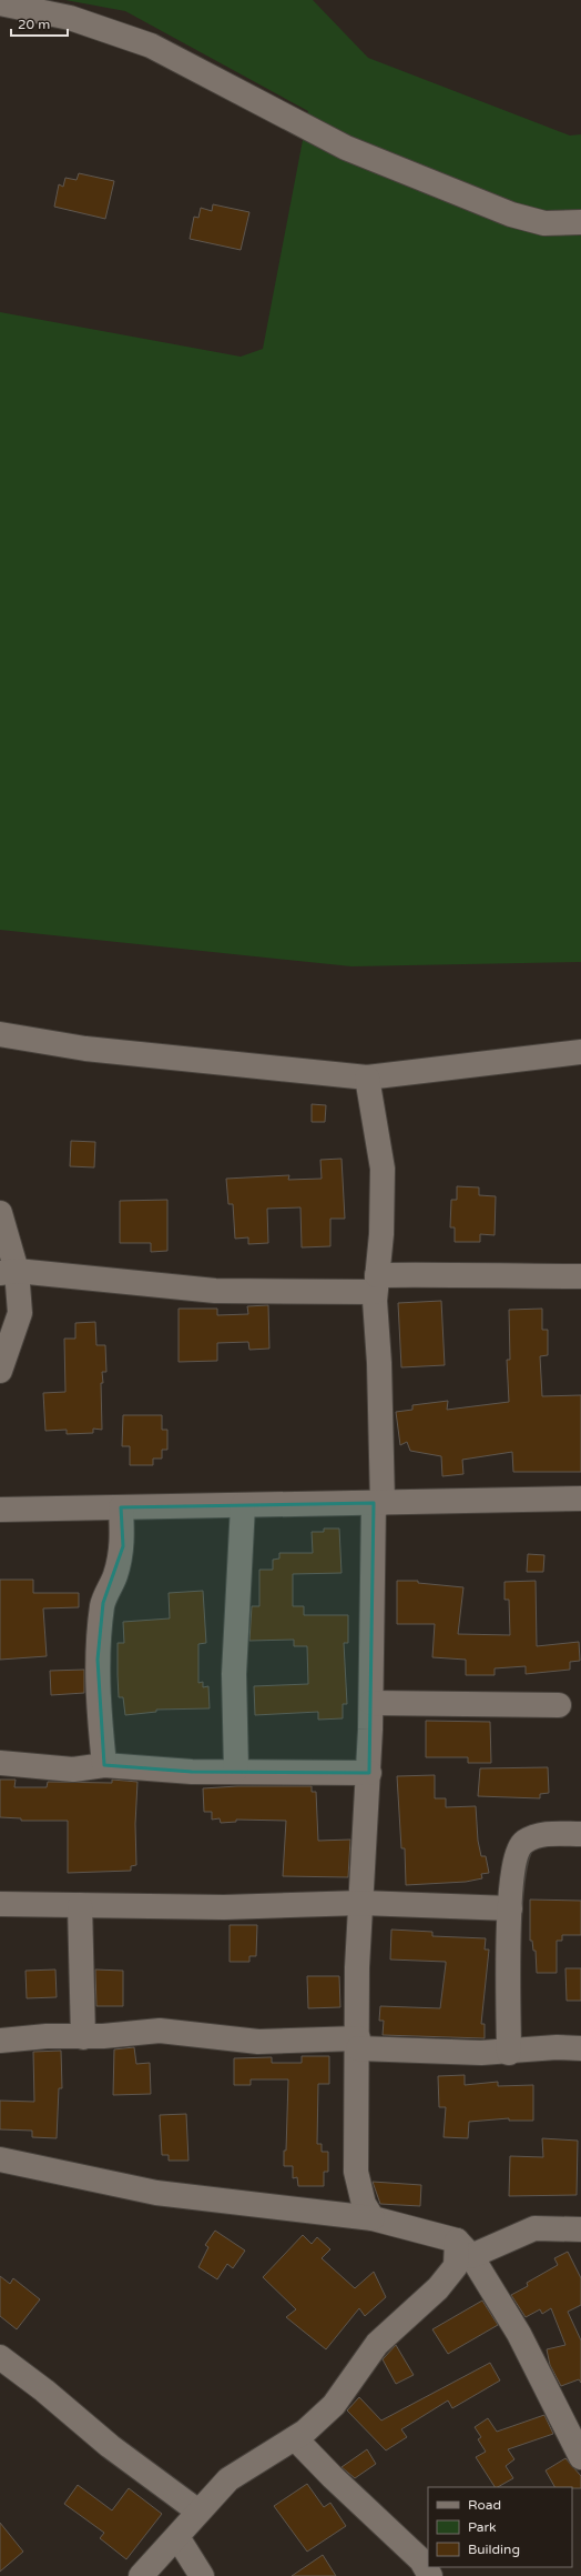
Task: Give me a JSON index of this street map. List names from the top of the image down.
{
  "legend": ["Road", "Park", "Building"],
  "scale_bar": "20 m"
}
